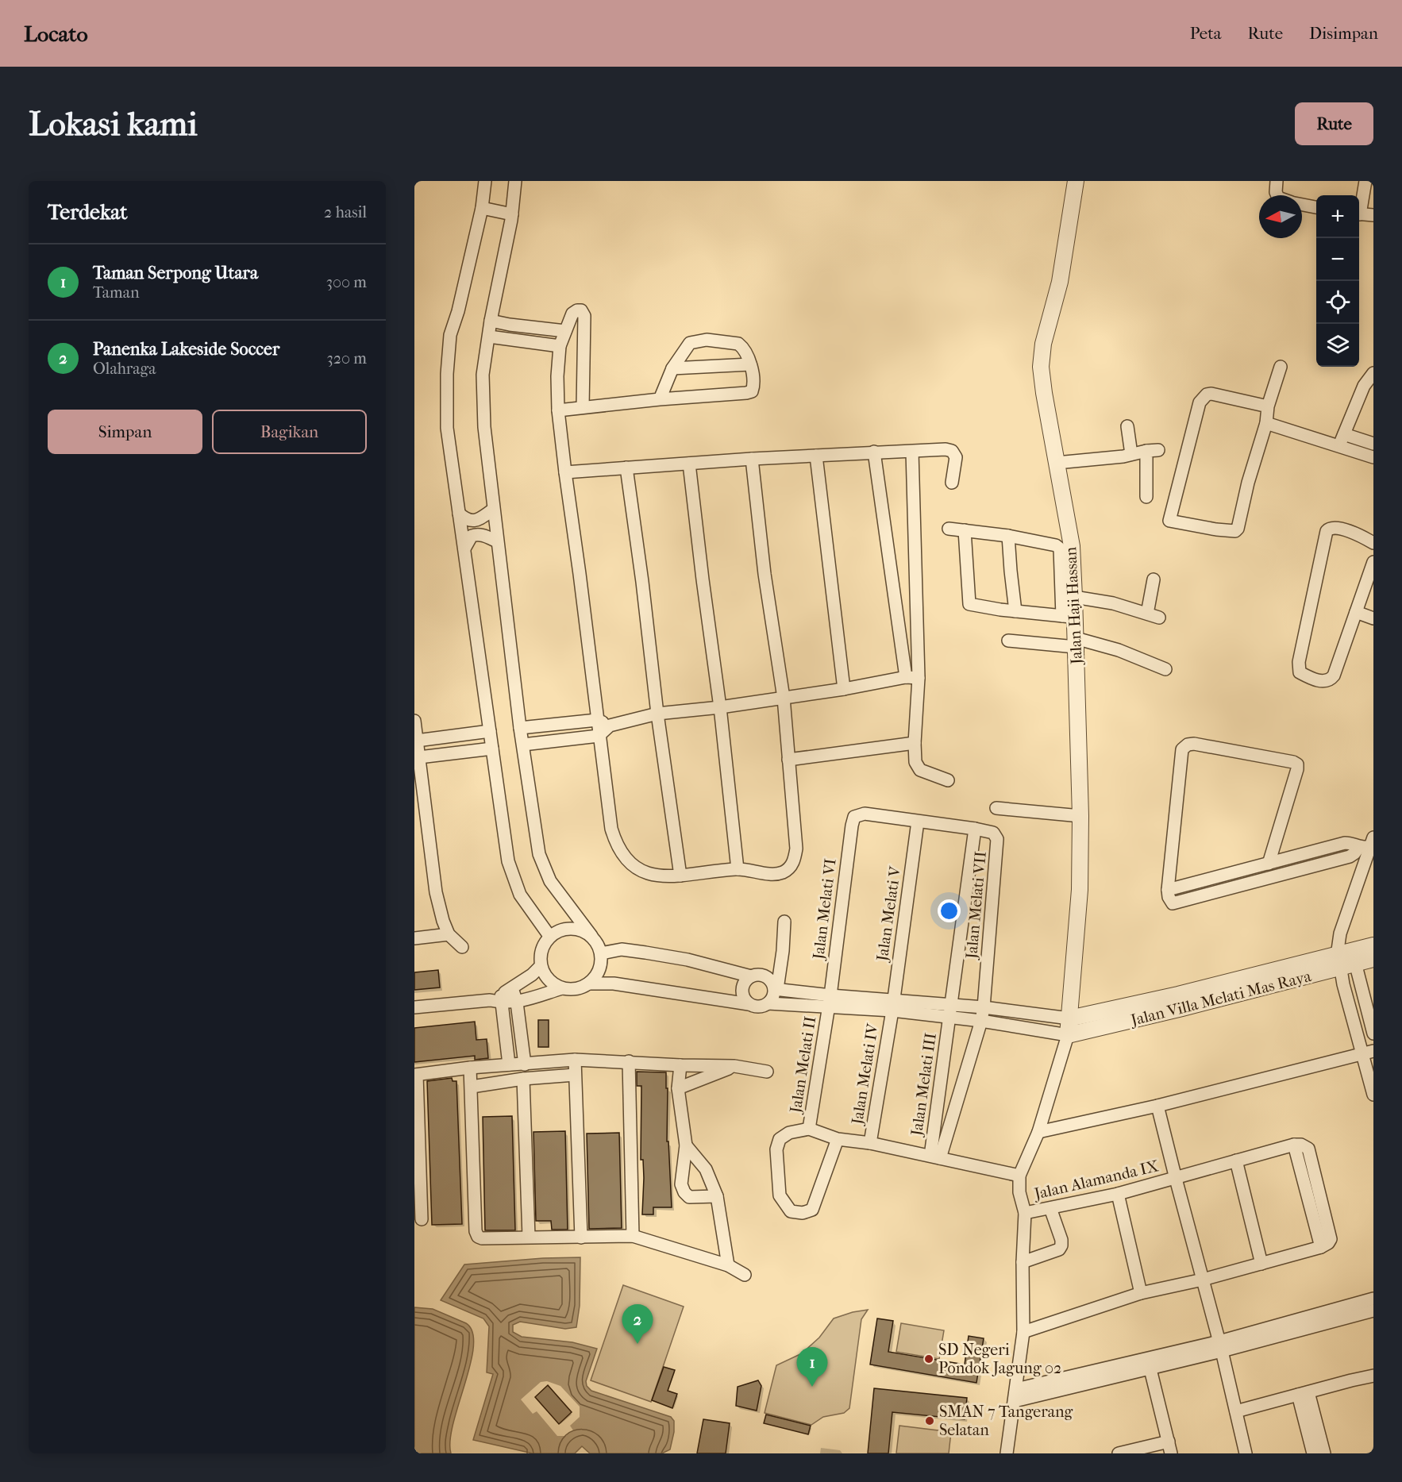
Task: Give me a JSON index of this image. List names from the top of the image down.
{
  "streets": {
    "street": [
      "Jalan Haji Hassan",
      "Jalan Melati VII",
      "Jalan Melati VI",
      "Jalan Melati V",
      "Jalan Villa Melati Mas Raya",
      "Jalan Melati II",
      "Jalan Melati IV",
      "Jalan Melati III",
      "Jalan Alamanda IX"
    ]
  },
  "crossings": [
    ["Jalan Haji Hassan", "Jalan Villa Melati Mas Raya"],
    ["Jalan Melati VII", "Jalan Melati VI"],
    ["Jalan Melati VII", "Jalan Melati V"],
    ["Jalan Melati VII", "Jalan Melati III"],
    ["Jalan Melati VI", "Jalan Melati II"],
    ["Jalan Melati V", "Jalan Melati IV"]
  ],
  "places": ["SD Negeri Pondok Jagung 02", "SMAN 7 Tangerang Selatan"],
  "north": "left",
  "page": {
    "header": "Locato",
    "nav": ["Peta", "Rute", "Disimpan"],
    "buttons": [
      "Rute",
      ["Simpan", "Bagikan"]
    ],
    "title": "Lokasi kami",
    "heading": ["Terdekat", "2 hasil"],
    "map_buttons": ["+", "−"],
    "list": [
      {
        "mark": "1",
        "name": "Taman Serpong Utara",
        "note": "Taman",
        "value": "300 m"
      },
      {
        "mark": "2",
        "name": "Panenka Lakeside Soccer",
        "note": "Olahraga",
        "value": "320 m"
      }
    ],
    "pins": ["2", "1"]
  }
}
